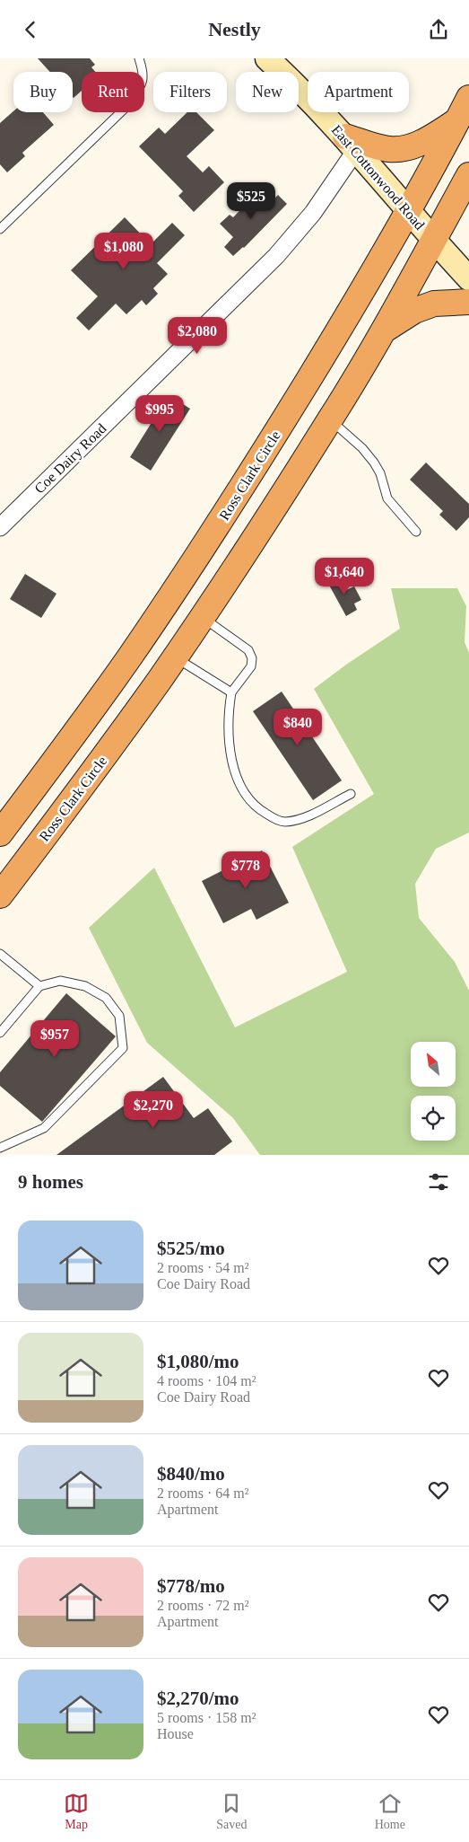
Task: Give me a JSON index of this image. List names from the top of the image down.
{
  "streets": {
    "highway": ["Ross Clark Circle"],
    "main road": ["East Cottonwood Road"],
    "street": ["Coe Dairy Road"]
  },
  "crossings": [
    ["East Cottonwood Road", "Coe Dairy Road"],
    ["East Cottonwood Road", "Ross Clark Circle"]
  ],
  "north": "top left",
  "page": {
    "header": "Nestly",
    "chip": [
      "Buy",
      "Rent",
      "Filters",
      "New",
      "Apartment"
    ],
    "price": [
      "$525",
      "$1,080",
      "$2,080",
      "$995",
      "$1,640",
      "$840",
      "$778",
      "$957",
      "$2,270"
    ],
    "heading": "9 homes",
    "list": [
      {
        "name": "$525/mo",
        "note": "2 rooms · 54 m² · Coe Dairy Road"
      },
      {
        "name": "$1,080/mo",
        "note": "4 rooms · 104 m² · Coe Dairy Road"
      },
      {
        "name": "$840/mo",
        "note": "2 rooms · 64 m² · Apartment"
      },
      {
        "name": "$778/mo",
        "note": "2 rooms · 72 m² · Apartment"
      },
      {
        "name": "$2,270/mo",
        "note": "5 rooms · 158 m² · House"
      }
    ],
    "tabs": ["Map", "Saved", "Home"]
  }
}
